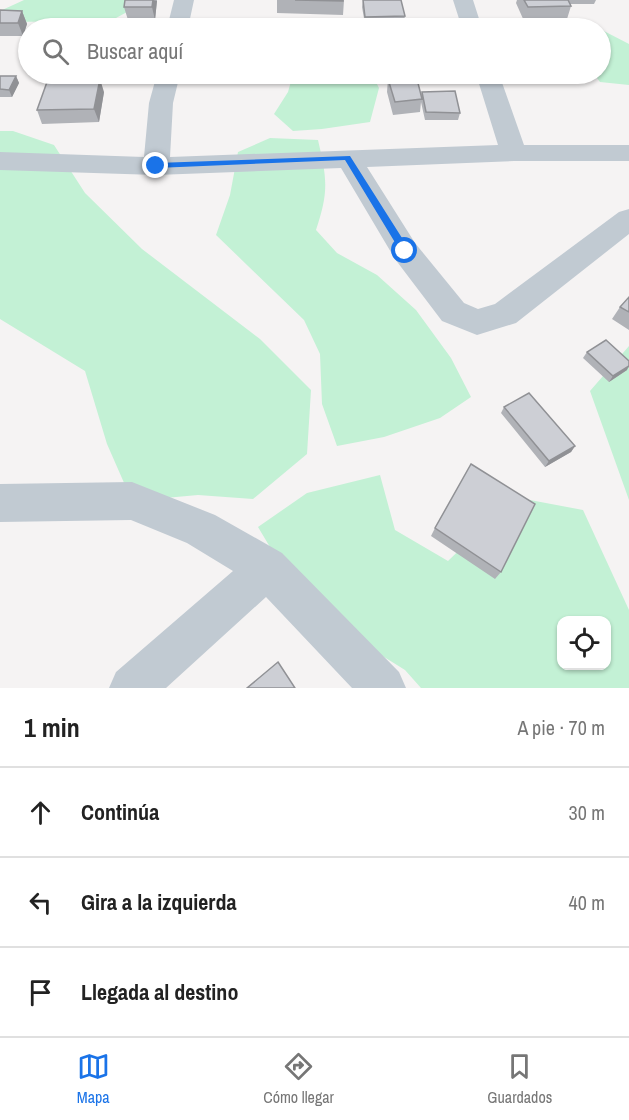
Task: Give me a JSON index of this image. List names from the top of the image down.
{
  "page": {
    "search": "Buscar aquí",
    "heading": ["1 min", "A pie · 70 m"],
    "list": [
      ["Continúa", "30 m"],
      ["Gira a la izquierda", "40 m"],
      "Llegada al destino"
    ],
    "nav": ["Mapa", "Cómo llegar", "Guardados"]
  }
}
